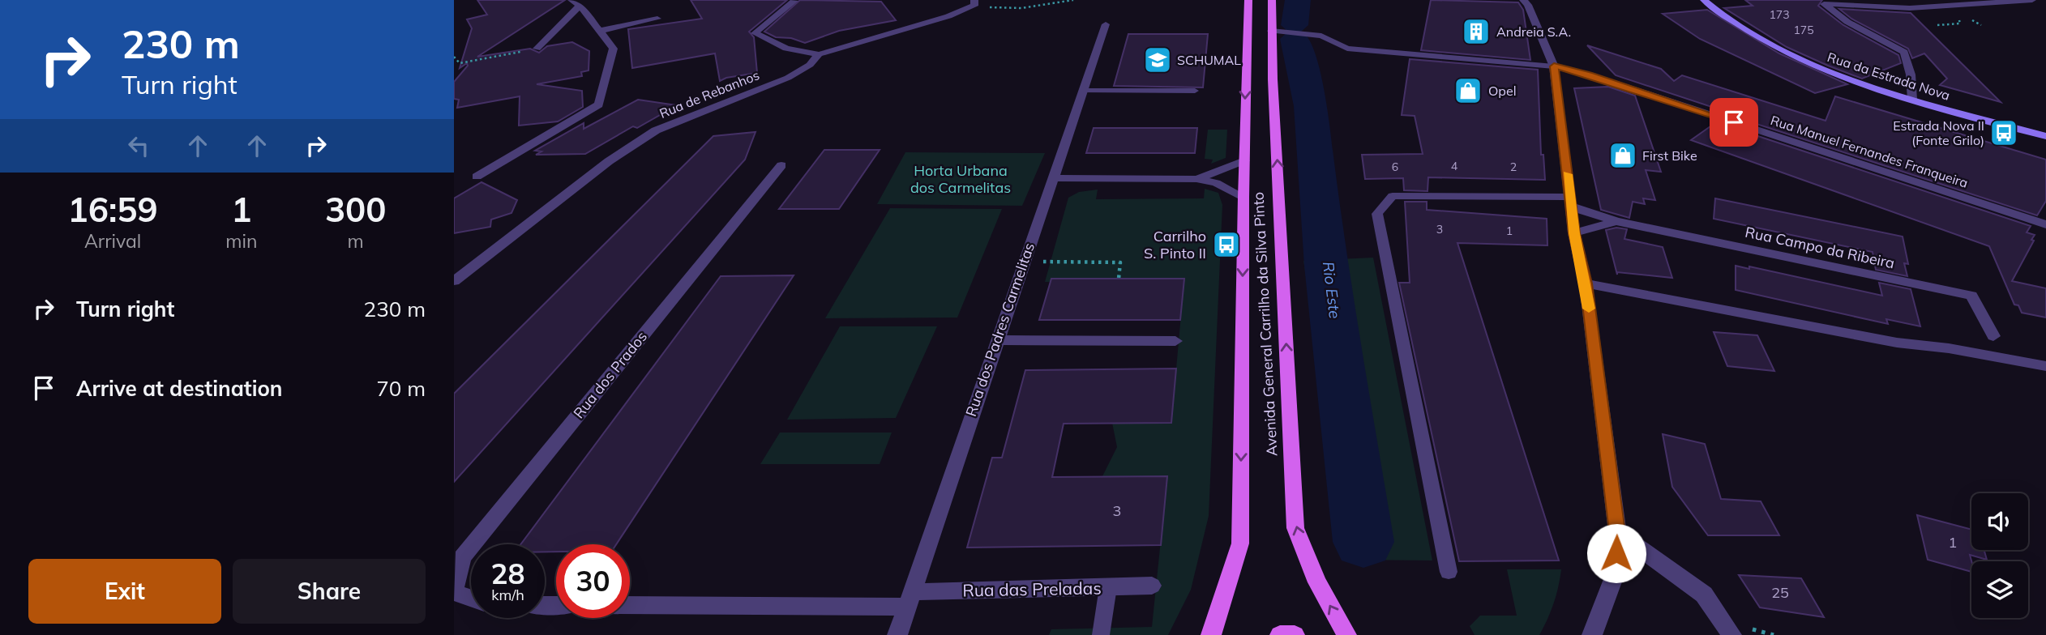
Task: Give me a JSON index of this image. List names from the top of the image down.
{
  "streets": {
    "main road": ["Rua da Estrada Nova", "Avenida General Carrilho da Silva Pinto"],
    "street": [
      "Rua de Rebanhos",
      "Rua Manuel Fernandes Franqueira",
      "Rua Campo da Ribeira",
      "Rua dos Padres Carmelitas",
      "Rua dos Prados",
      "Rua das Preladas"
    ]
  },
  "crossings": [
    ["Rua dos Padres Carmelitas", "Rua das Preladas"]
  ],
  "water": ["Rio Este"],
  "parks": ["Horta Urbana dos Carmelitas"],
  "places": {
    "building": ["Andreia S.A."],
    "school or university": ["SCHUMAL"],
    "shop": ["Opel", "First Bike"],
    "bus stop": ["Estrada Nova II (Fonte Grilo)", "Carrilho S. Pinto II"]
  },
  "house_numbers": [
    "173",
    "175",
    "4",
    "6",
    "2",
    "3",
    "1",
    "3",
    "1",
    "25"
  ],
  "page": {
    "turn": ["230 m", "Turn right"],
    "eta": [
      "16:59",
      "Arrival",
      "1",
      "min",
      "300",
      "m"
    ],
    "list": [
      {
        "name": "Turn right",
        "value": "230 m"
      },
      {
        "name": "Arrive at destination",
        "value": "70 m"
      }
    ],
    "speed": "28 km/h",
    "limit": "30",
    "buttons": ["Exit", "Share"]
  }
}
